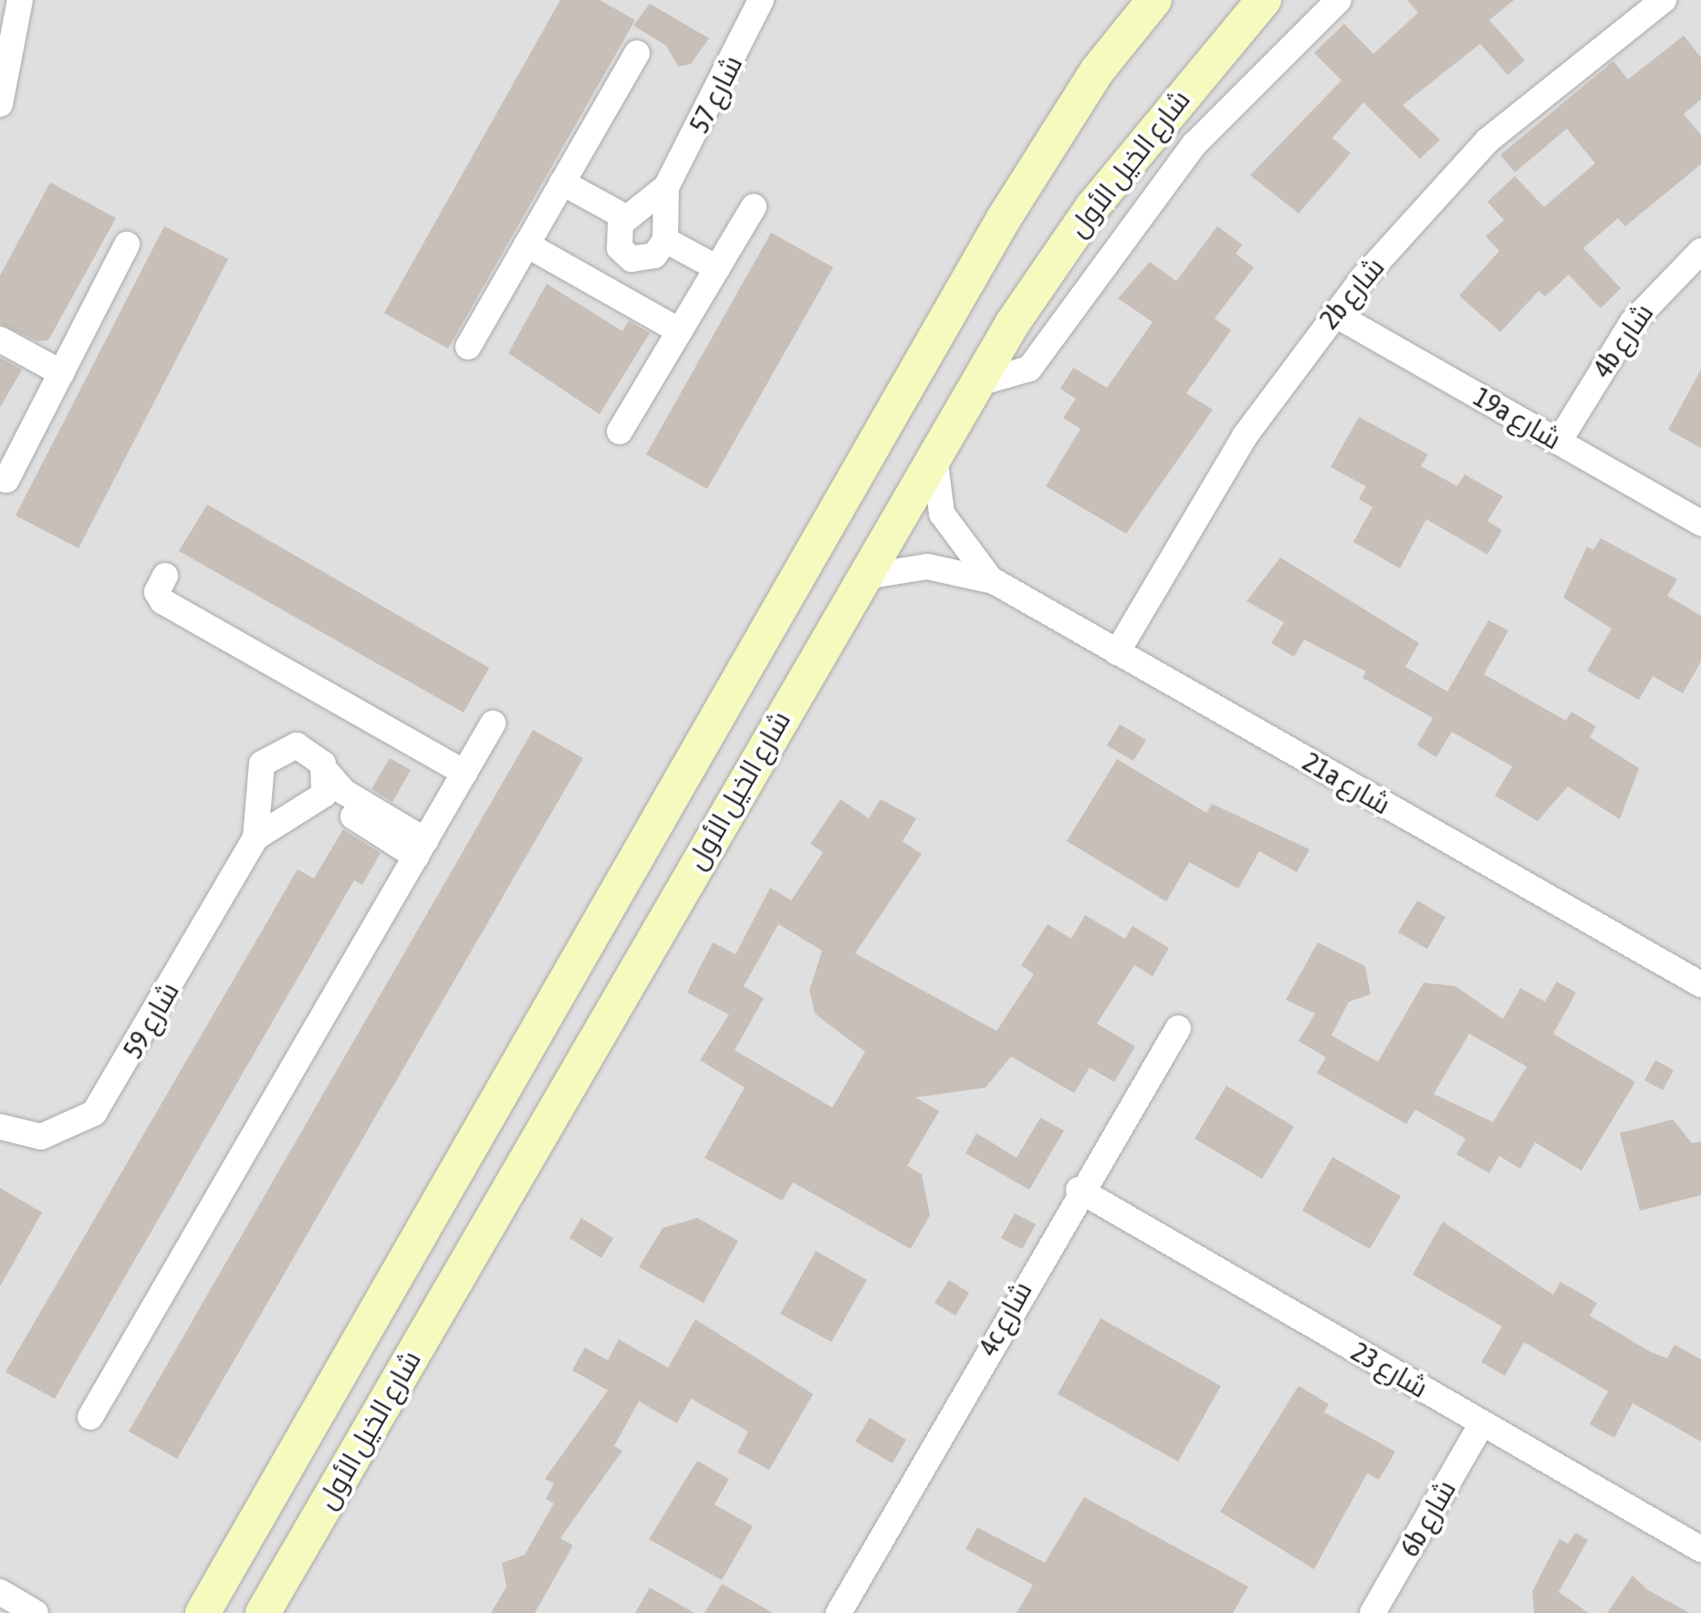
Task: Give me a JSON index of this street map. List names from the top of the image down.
{
  "streets": {
    "main road": ["شارع الخيل الأول"],
    "street": [
      "شارع 57",
      "2b شارع",
      "4b شارع",
      "19a شارع",
      "21a شارع",
      "شارع 59",
      "4c شارع",
      "شارع 23",
      "6b شارع"
    ]
  },
  "crossings": [
    ["شارع الخيل الأول", "21a شارع"],
    ["2b شارع", "19a شارع"],
    ["2b شارع", "21a شارع"],
    ["4b شارع", "19a شارع"],
    ["4c شارع", "شارع 23"],
    ["شارع 23", "6b شارع"]
  ]
}
